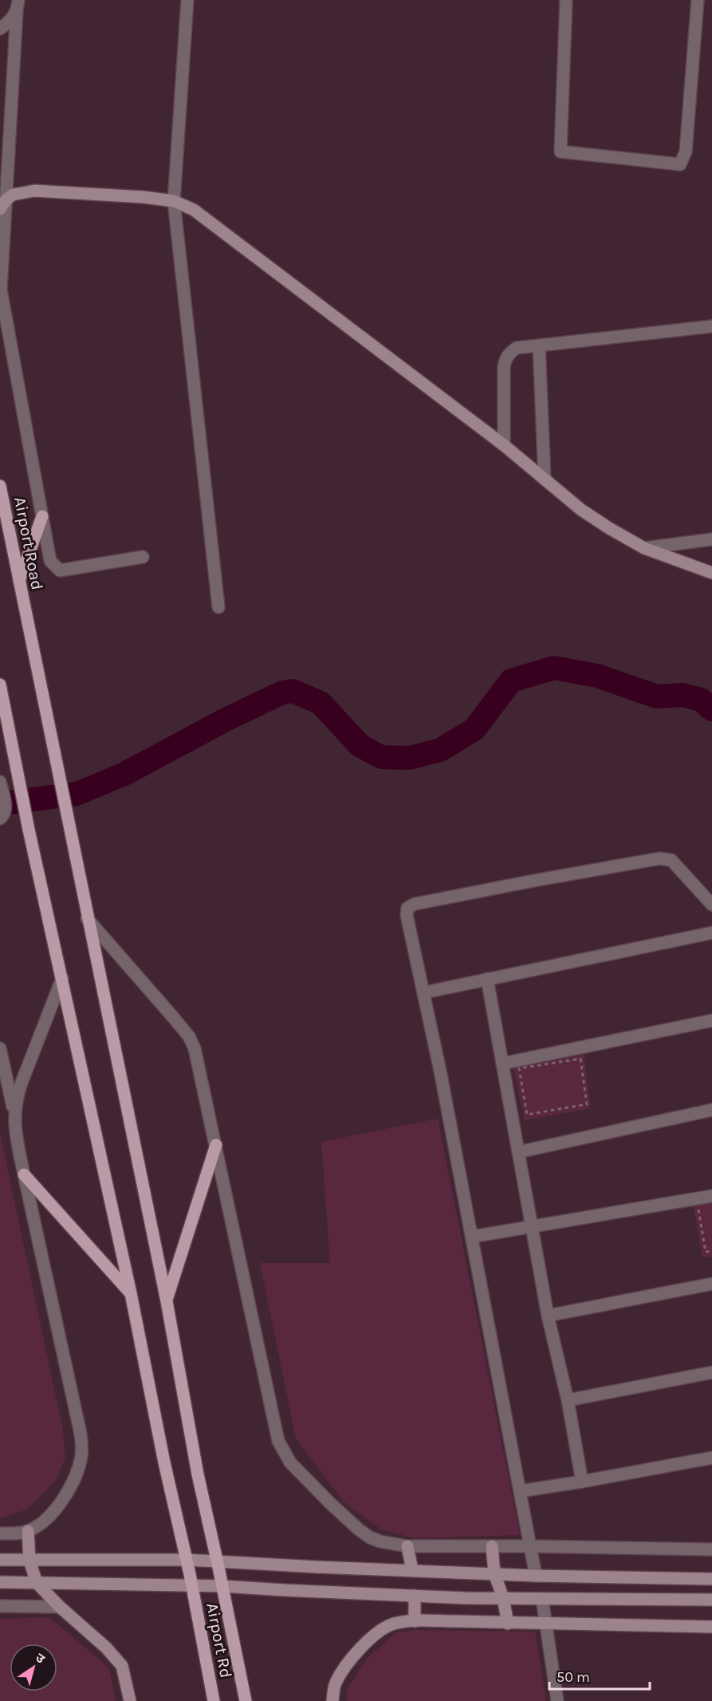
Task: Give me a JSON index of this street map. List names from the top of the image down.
{
  "streets": {
    "main road": ["Airport Road", "Airport Rd"]
  },
  "scale_bar": "50 m",
  "north": "top right"
}
